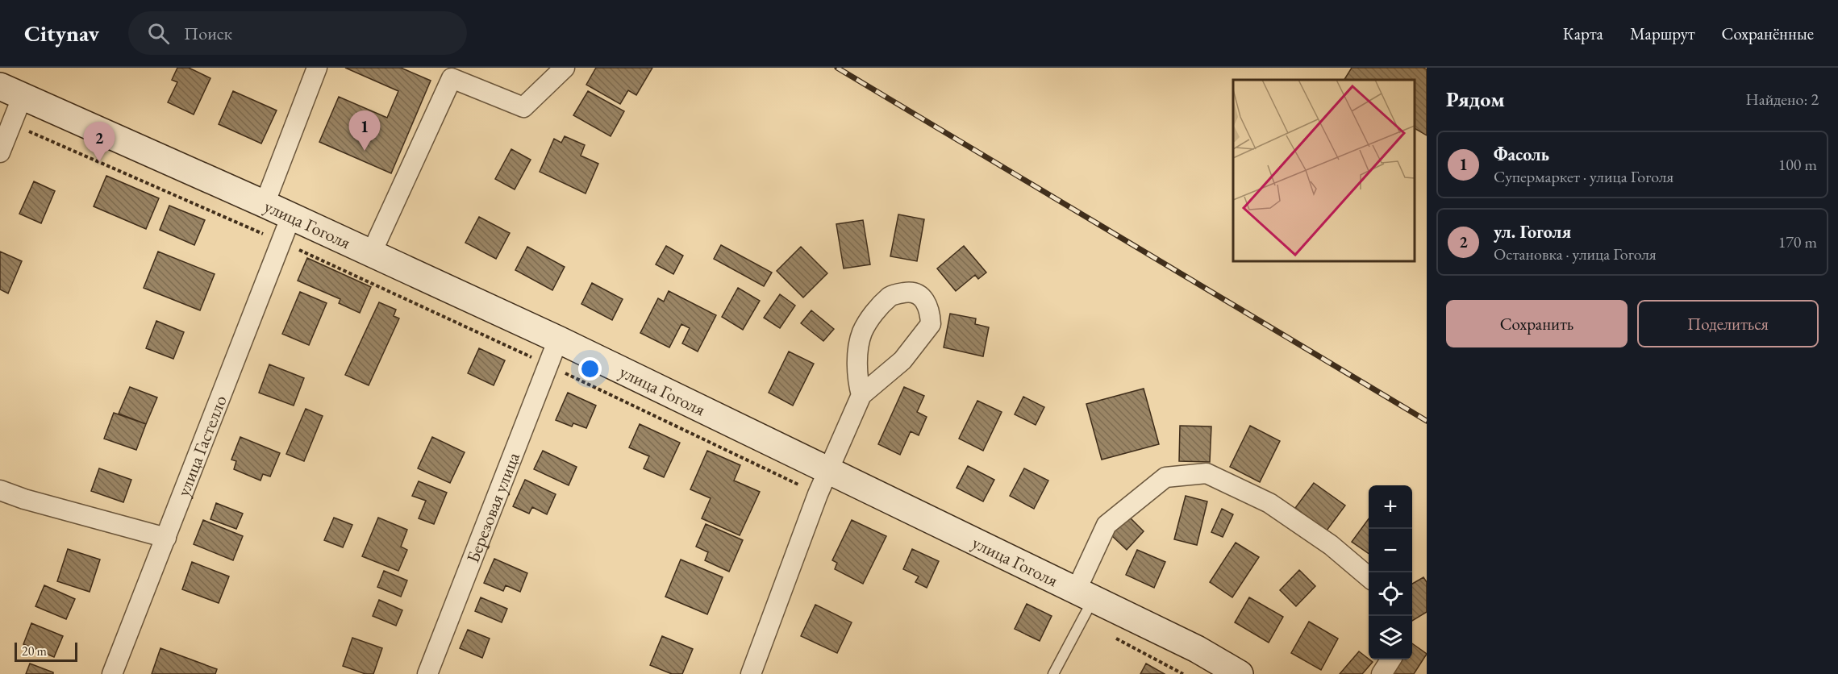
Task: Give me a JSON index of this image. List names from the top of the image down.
{
  "streets": {
    "main road": ["улица Гоголя"],
    "street": ["улица Гастелло", "Березовая улица"]
  },
  "crossings": [
    ["улица Гоголя", "улица Гастелло"],
    ["улица Гоголя", "Березовая улица"]
  ],
  "scale_bar": "20 m",
  "page": {
    "header": "Citynav",
    "search": "Поиск",
    "nav": ["Карта", "Маршрут", "Сохранённые"],
    "heading": ["Рядом", "Найдено: 2"],
    "pins": ["1", "2"],
    "list": [
      {
        "mark": "1",
        "name": "Фасоль",
        "note": "Супермаркет · улица Гоголя",
        "value": "100 m"
      },
      {
        "mark": "2",
        "name": "ул. Гоголя",
        "note": "Остановка · улица Гоголя",
        "value": "170 m"
      }
    ],
    "buttons": ["Сохранить", "Поделиться"],
    "map_buttons": ["+", "−"],
    "scale": "20 m"
  }
}
